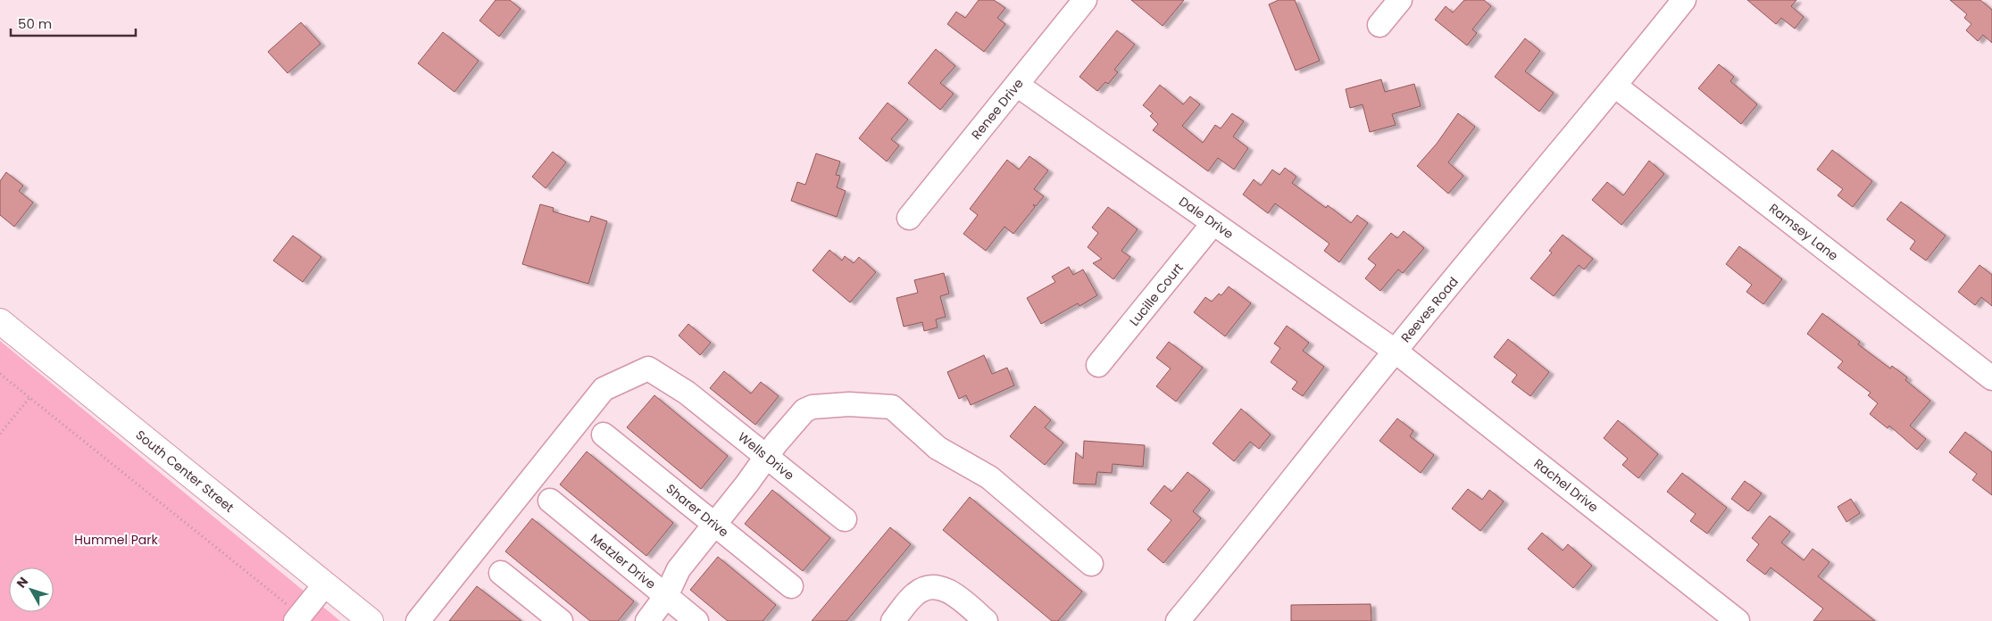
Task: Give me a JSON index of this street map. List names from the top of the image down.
{
  "streets": {
    "main road": ["South Center Street"],
    "street": [
      "Renee Drive",
      "Dale Drive",
      "Ramsey Lane",
      "Lucille Court",
      "Reeves Road",
      "Wells Drive",
      "Rachel Drive",
      "Sharer Drive",
      "Metzler Drive"
    ]
  },
  "crossings": [
    ["Renee Drive", "Dale Drive"],
    ["Dale Drive", "Lucille Court"],
    ["Dale Drive", "Reeves Road"],
    ["Dale Drive", "Rachel Drive"],
    ["Ramsey Lane", "Reeves Road"],
    ["Reeves Road", "Rachel Drive"]
  ],
  "parks": ["Hummel Park"],
  "scale_bar": "50 m",
  "north": "top left"
}
